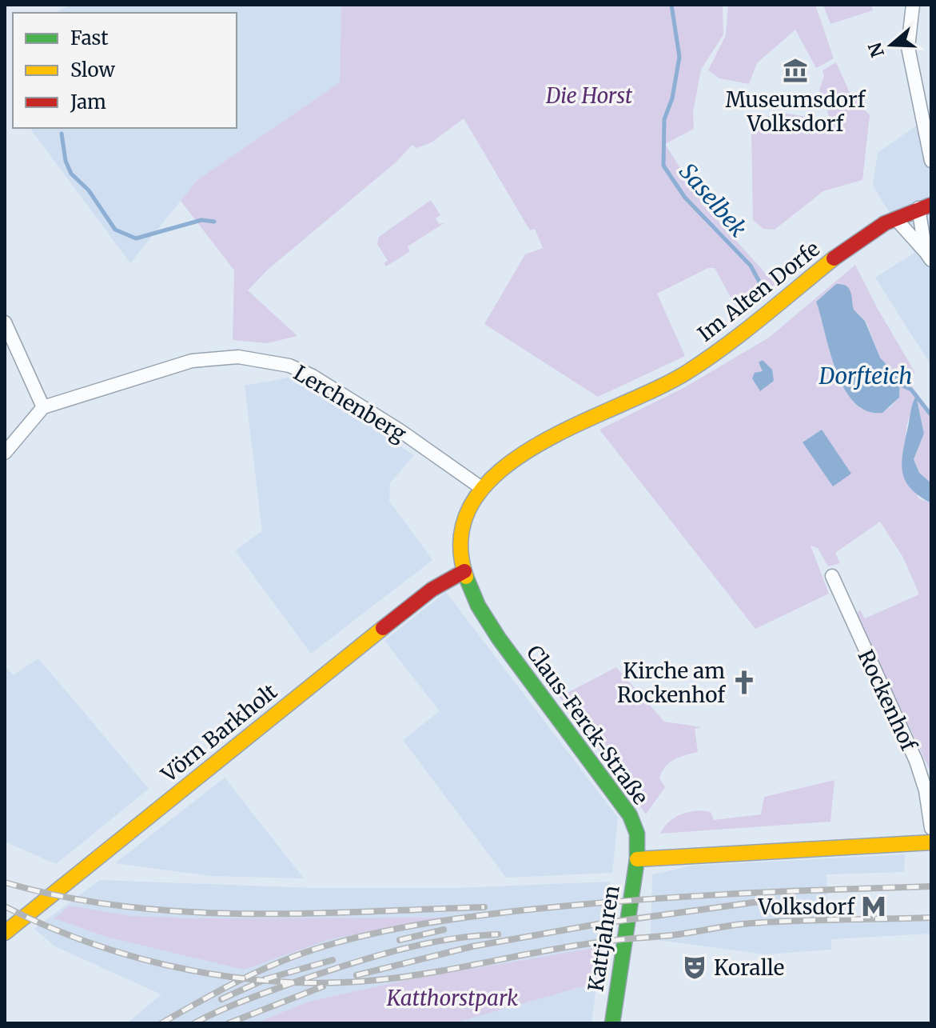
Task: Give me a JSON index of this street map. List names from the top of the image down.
{
  "streets": {
    "street": [
      "Im Alten Dorfe",
      "Lerchenberg",
      "Rockenhof",
      "Claus-Ferck-Straße",
      "Vörn Barkholt",
      "Kattjahren"
    ]
  },
  "crossings": [
    ["Im Alten Dorfe", "Lerchenberg"],
    ["Im Alten Dorfe", "Claus-Ferck-Straße"],
    ["Lerchenberg", "Claus-Ferck-Straße"],
    ["Claus-Ferck-Straße", "Vörn Barkholt"],
    ["Claus-Ferck-Straße", "Kattjahren"]
  ],
  "water": ["Saselbek", "Dorfteich"],
  "parks": ["Die Horst", "Katthorstpark"],
  "places": {
    "museum": ["Museumsdorf Volksdorf"],
    "church": ["Kirche am Rockenhof"],
    "metro station": ["Volksdorf"],
    "theatre": ["Koralle"]
  },
  "legend": ["Fast", "Slow", "Jam"],
  "north": "left"
}
